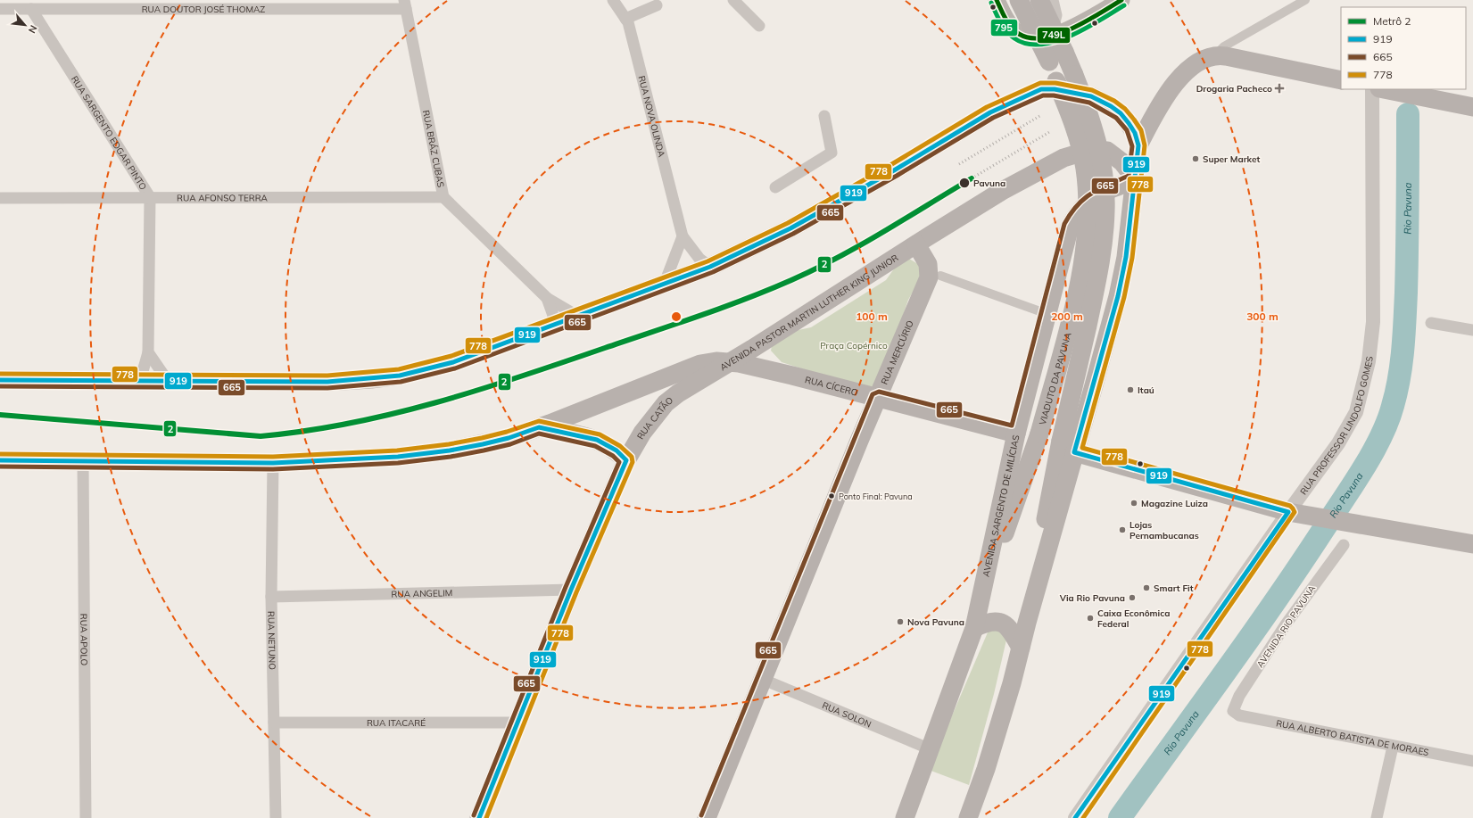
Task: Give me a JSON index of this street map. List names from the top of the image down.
{
  "streets": {
    "main road": [
      "AVENIDA PASTOR MARTIN LUTHER KING JUNIOR",
      "RUA MERCÚRIO",
      "VIADUTO DA PAVUNA",
      "RUA CÍCERO",
      "RUA CATÃO",
      "AVENIDA SARGENTO DE MILÍCIAS"
    ],
    "street": [
      "RUA DOUTOR JOSÉ THOMAZ",
      "RUA NOVA OLINDA",
      "RUA SARGENTO EDGAR PINTO",
      "RUA BRÁZ CUBAS",
      "RUA AFONSO TERRA",
      "RUA PROFESSOR LINDOLFO GOMES",
      "RUA ANGELIM",
      "AVENIDA RIO PAVUNA",
      "RUA APOLO",
      "RUA NETUNO",
      "RUA SOLON",
      "RUA ITACARÉ",
      "RUA ALBERTO BATISTA DE MORAES"
    ]
  },
  "crossings": [
    ["RUA DOUTOR JOSÉ THOMAZ", "RUA SARGENTO EDGAR PINTO"],
    ["RUA DOUTOR JOSÉ THOMAZ", "RUA BRÁZ CUBAS"],
    ["RUA SARGENTO EDGAR PINTO", "RUA AFONSO TERRA"],
    ["RUA BRÁZ CUBAS", "RUA AFONSO TERRA"],
    ["AVENIDA PASTOR MARTIN LUTHER KING JUNIOR", "RUA MERCÚRIO"],
    ["AVENIDA PASTOR MARTIN LUTHER KING JUNIOR", "RUA CÍCERO"],
    ["AVENIDA PASTOR MARTIN LUTHER KING JUNIOR", "RUA CATÃO"],
    ["AVENIDA PASTOR MARTIN LUTHER KING JUNIOR", "AVENIDA SARGENTO DE MILÍCIAS"],
    ["AVENIDA PASTOR MARTIN LUTHER KING JUNIOR", "RUA APOLO"],
    ["AVENIDA PASTOR MARTIN LUTHER KING JUNIOR", "RUA NETUNO"],
    ["RUA MERCÚRIO", "RUA CÍCERO"],
    ["RUA MERCÚRIO", "RUA SOLON"],
    ["VIADUTO DA PAVUNA", "AVENIDA SARGENTO DE MILÍCIAS"],
    ["RUA CÍCERO", "RUA CATÃO"],
    ["RUA CÍCERO", "AVENIDA SARGENTO DE MILÍCIAS"],
    ["RUA CATÃO", "RUA ANGELIM"],
    ["RUA CATÃO", "RUA ITACARÉ"],
    ["AVENIDA SARGENTO DE MILÍCIAS", "RUA SOLON"],
    ["RUA ANGELIM", "RUA NETUNO"],
    ["AVENIDA RIO PAVUNA", "RUA ALBERTO BATISTA DE MORAES"],
    ["RUA NETUNO", "RUA ITACARÉ"]
  ],
  "water": ["Rio Pavuna"],
  "parks": ["Praça Copérnico"],
  "places": {
    "health": ["Drogaria Pacheco"],
    "other": [
      "Super Market",
      "Pavuna",
      "Itaú",
      "Ponto Final: Pavuna",
      "Magazine Luiza",
      "Lojas Pernambucanas",
      "Smart Fit",
      "Via Rio Pavuna",
      "Caixa Econômica Federal",
      "Nova Pavuna"
    ]
  },
  "lines": [
    "transit line 749L",
    "transit line 795",
    "transit line 778",
    "transit line 919",
    "transit line 665",
    "metro line 2"
  ],
  "legend": [
    "Metrô 2",
    "919",
    "665",
    "778"
  ],
  "north": "bottom right",
  "rings": ["100 m", "200 m", "300 m"]
}
